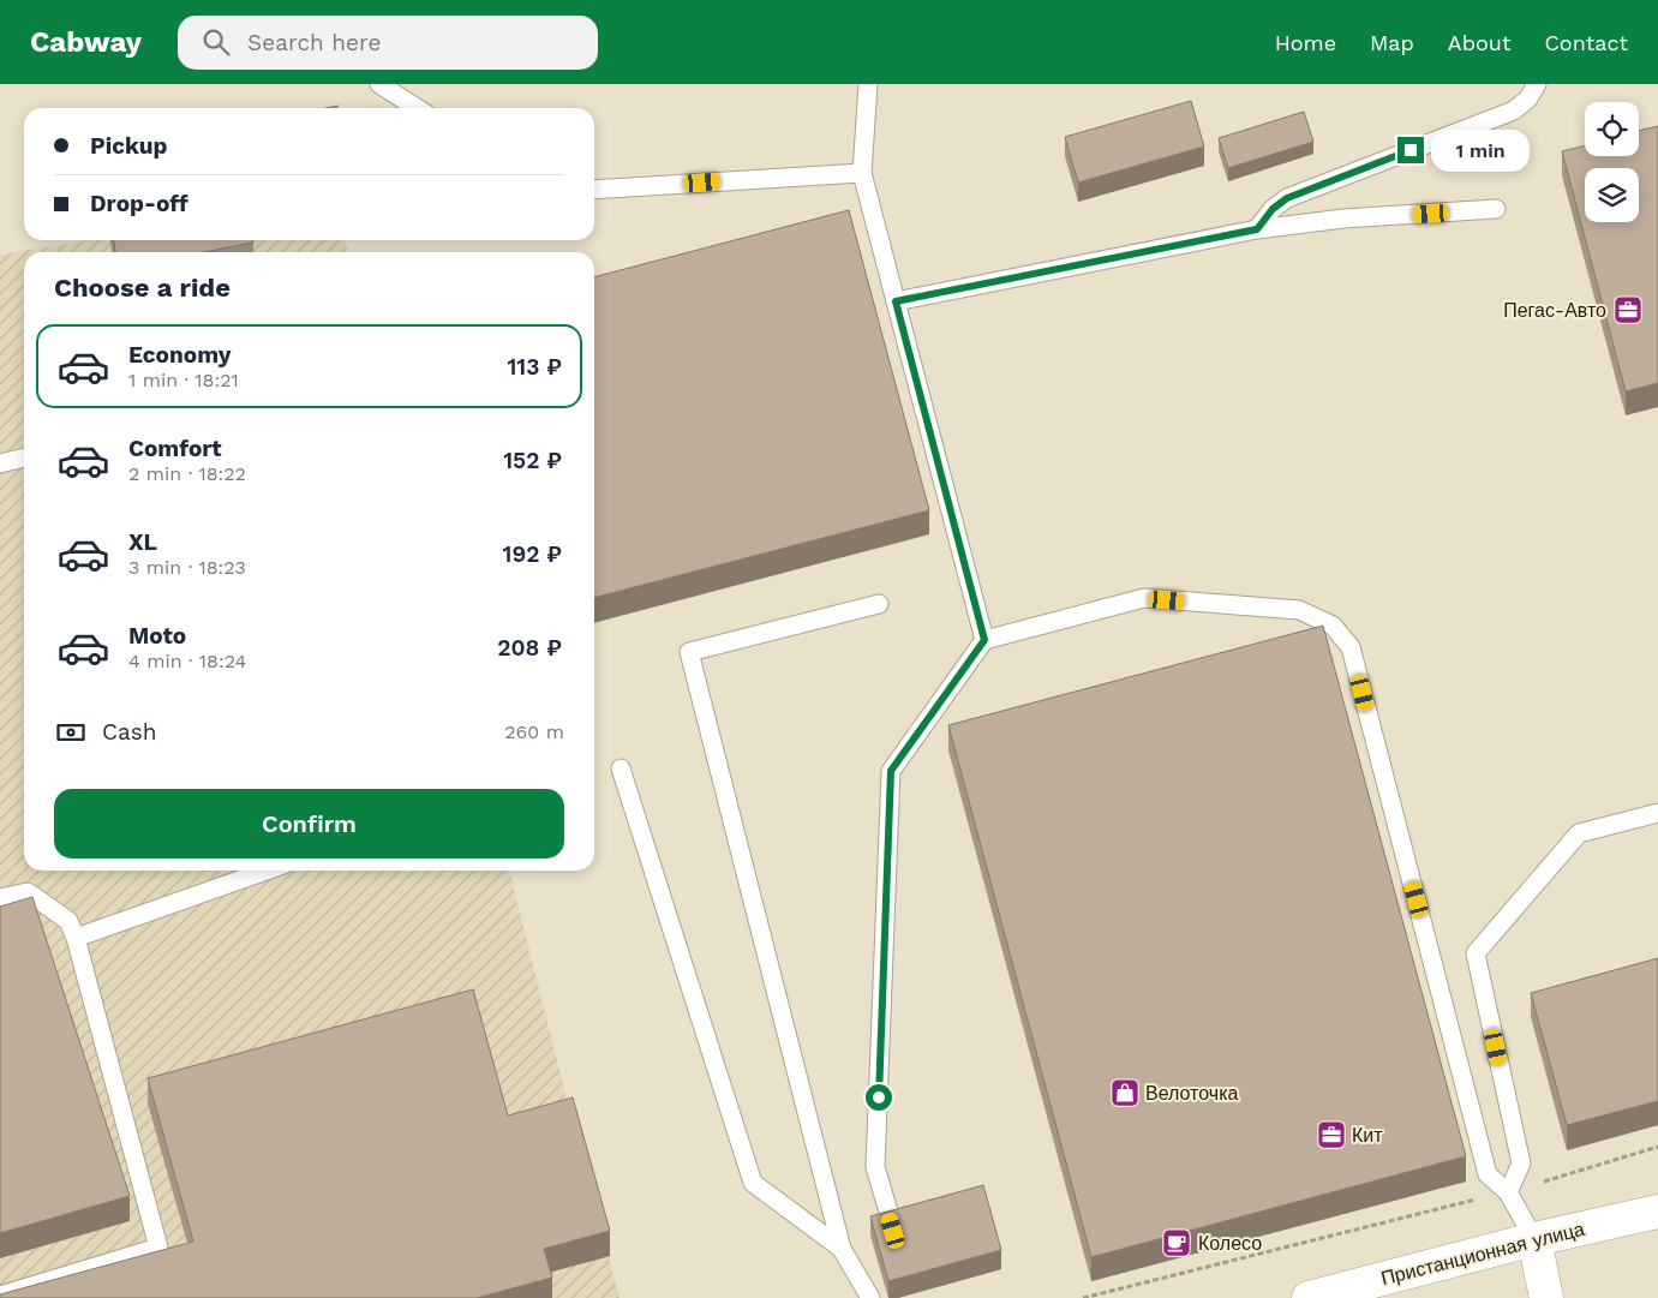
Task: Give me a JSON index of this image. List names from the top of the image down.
{
  "streets": {
    "street": ["Пристанционная улица"]
  },
  "places": {
    "office": ["Пегас-Авто", "Кит"],
    "shop": ["Велоточка"],
    "cafe": ["Колесо"]
  },
  "page": {
    "header": "Cabway",
    "search": "Search here",
    "nav": [
      "Home",
      "Map",
      "About",
      "Contact"
    ],
    "banner": ["Pickup", "Drop-off"],
    "bubble": "1 min",
    "heading": "Choose a ride",
    "list": [
      {
        "name": "Economy",
        "note": "1 min · 18:21",
        "value": "113 ₽"
      },
      {
        "name": "Comfort",
        "note": "2 min · 18:22",
        "value": "152 ₽"
      },
      {
        "name": "XL",
        "note": "3 min · 18:23",
        "value": "192 ₽"
      },
      {
        "name": "Moto",
        "note": "4 min · 18:24",
        "value": "208 ₽"
      }
    ],
    "pay": ["Cash", "260 m"],
    "buttons": "Confirm"
  }
}
